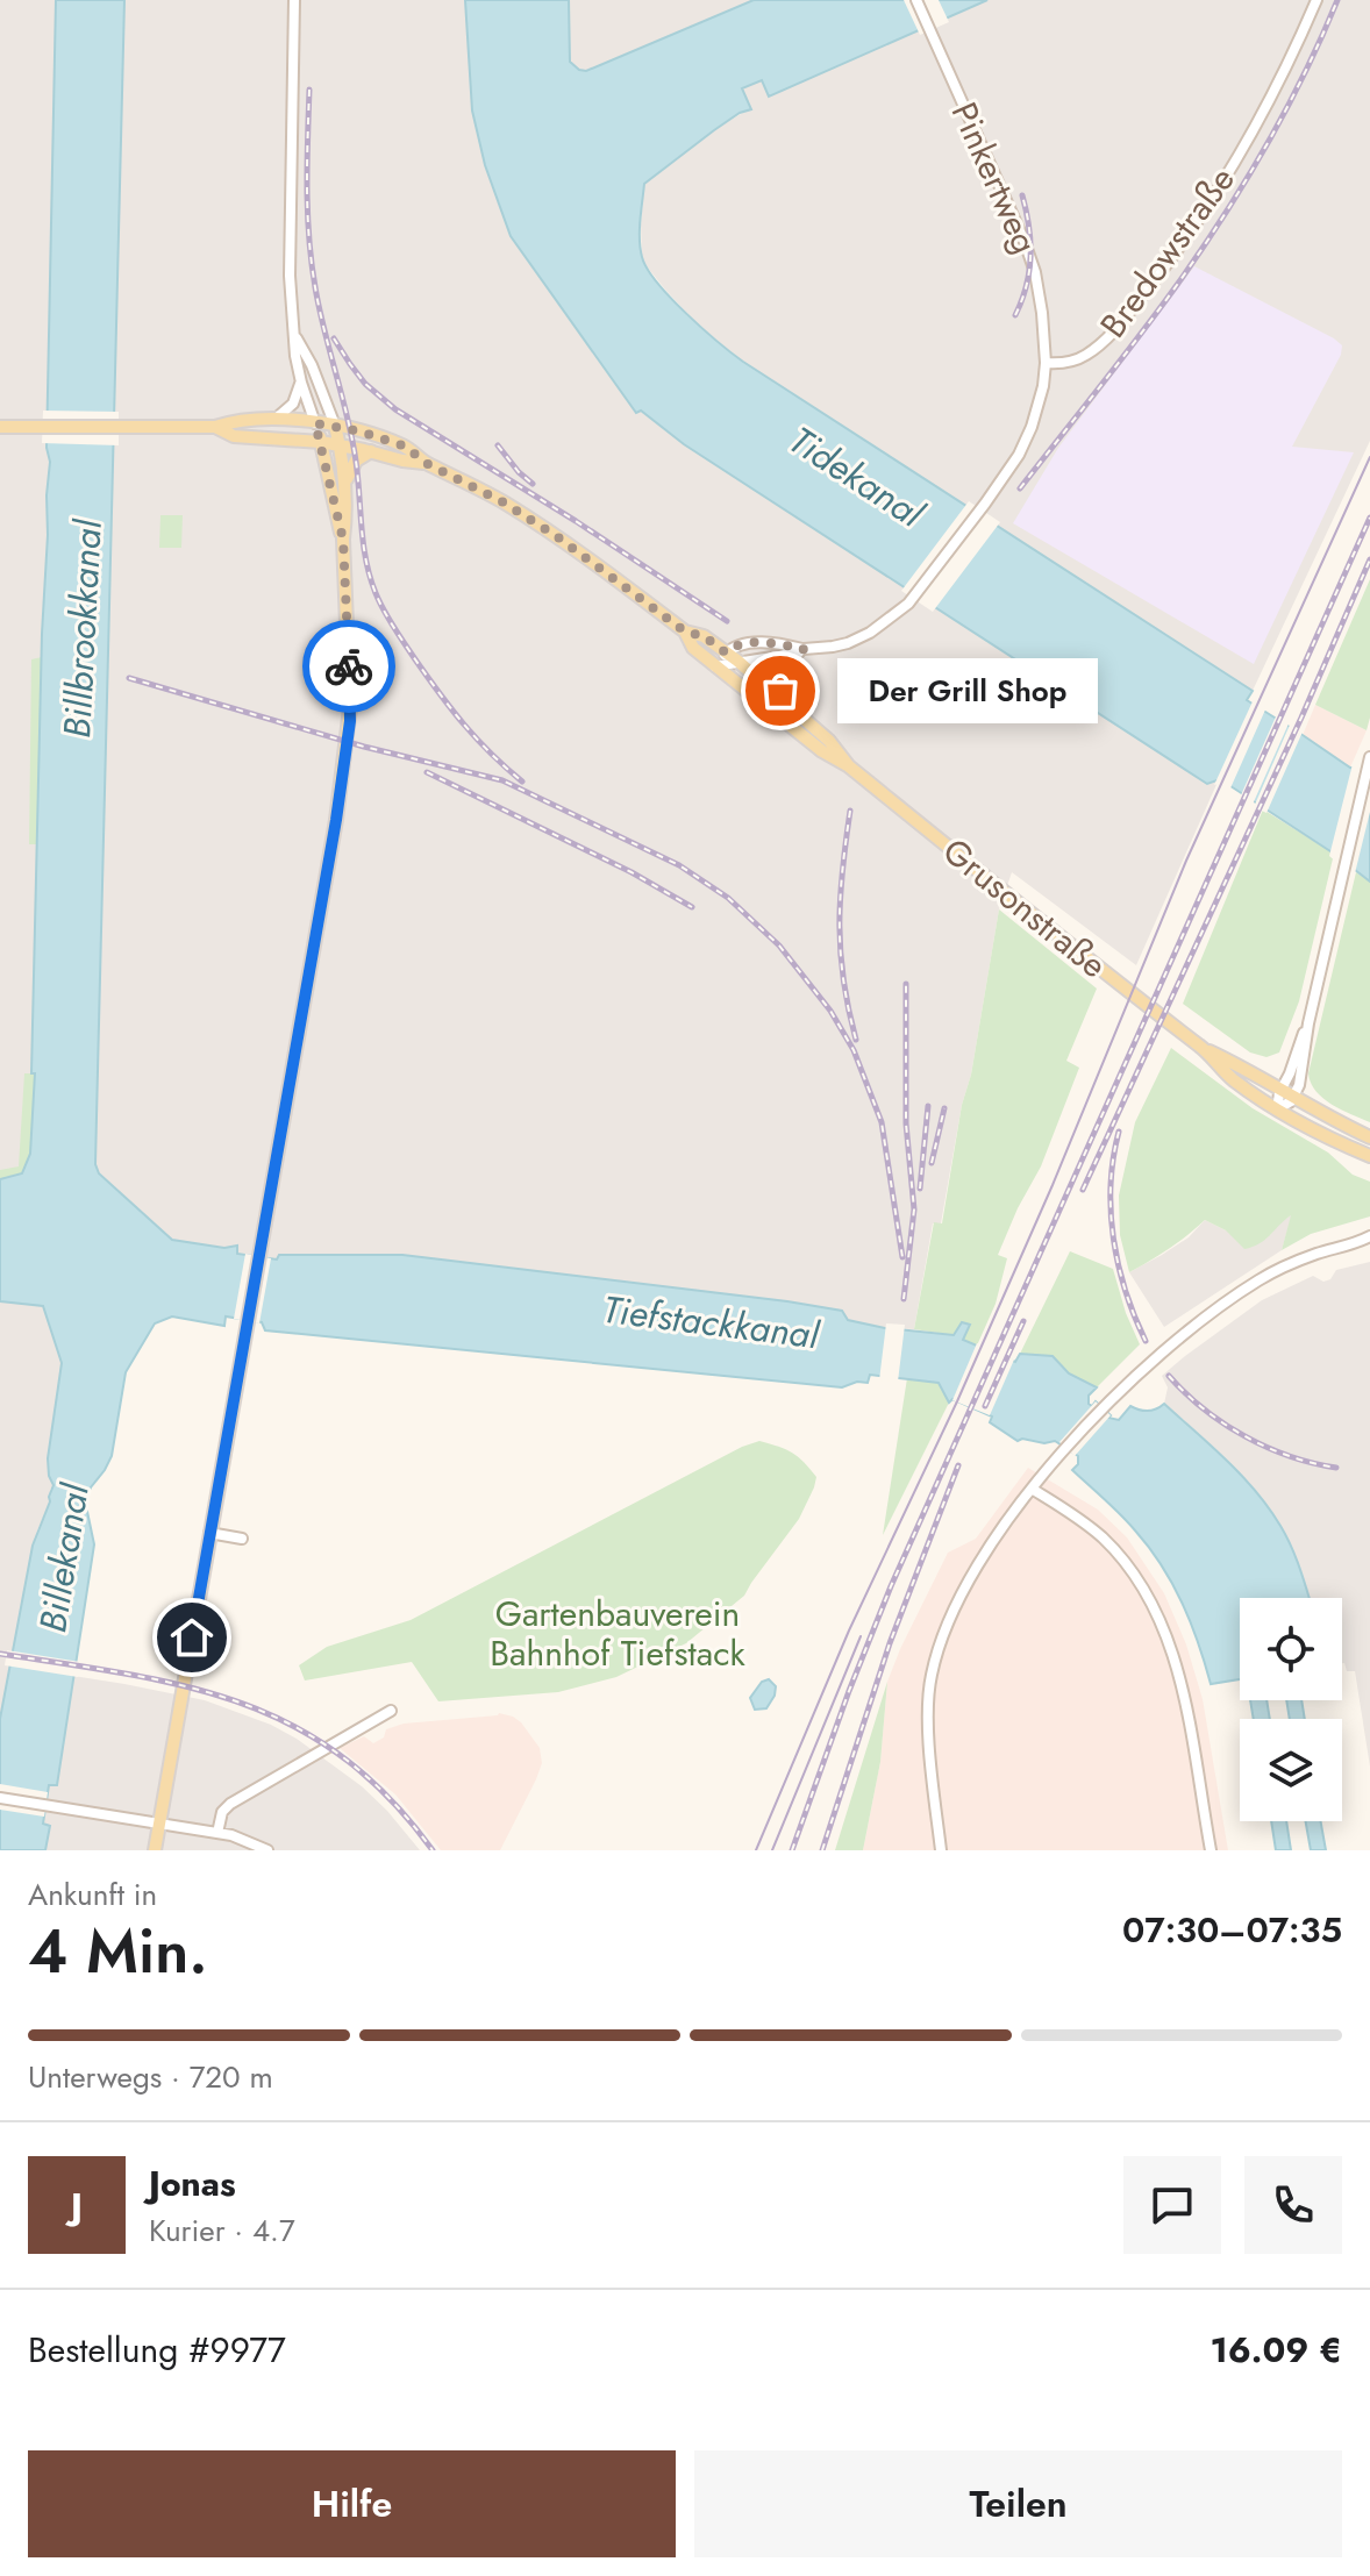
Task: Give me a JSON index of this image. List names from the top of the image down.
{
  "streets": {
    "main road": ["Grusonstraße"],
    "street": ["Pinkertweg", "Bredowstraße"]
  },
  "crossings": [
    ["Pinkertweg", "Bredowstraße"]
  ],
  "water": [
    "Tidekanal",
    "Billbrookkanal",
    "Tiefstackkanal",
    "Billekanal"
  ],
  "parks": ["Gartenbauverein Bahnhof Tiefstack"],
  "places": ["Der Grill Shop"],
  "page": {
    "bubble": "Der Grill Shop",
    "heading": ["4 Min.", "Ankunft in", "07:30–07:35"],
    "panel": [
      "Jonas",
      "Kurier · 4.7",
      "Bestellung #9977",
      "16.09 €"
    ],
    "bar": "Unterwegs · 720 m",
    "round": "J",
    "buttons": ["Hilfe", "Teilen"]
  }
}
